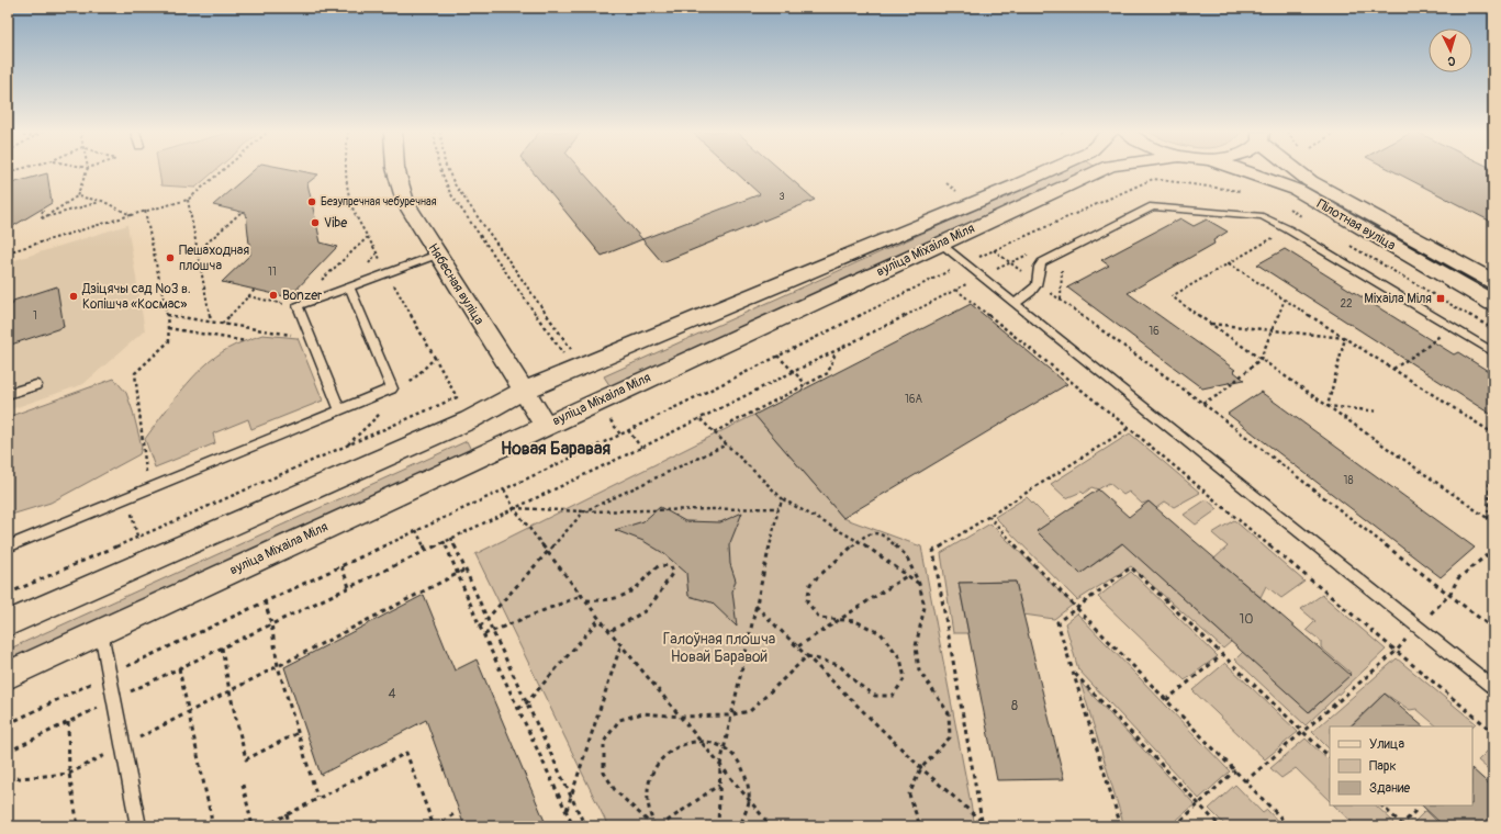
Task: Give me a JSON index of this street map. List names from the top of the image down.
{
  "streets": {
    "street": ["Пілотная вуліца", "вуліца Міхаіла Міля", "Нябесная вуліца"]
  },
  "crossings": [
    ["вуліца Міхаіла Міля", "Нябесная вуліца"]
  ],
  "districts": ["Новая Баравая"],
  "parks": ["Галоўная плошча Новай Баравой"],
  "places": {
    "other": [
      "Безупречная чебуречная",
      "Vibe",
      "Пешаходная плошча",
      "Bonzer",
      "Дзіцячы сад №3 в. Копішча «Космас»"
    ],
    "transit": ["Міхаіла Міля"]
  },
  "house_numbers": [
    "3",
    "11",
    "22",
    "1",
    "16",
    "16А",
    "18",
    "10",
    "4",
    "8"
  ],
  "legend": ["Улица", "Парк", "Здание"],
  "north": "bottom"
}
